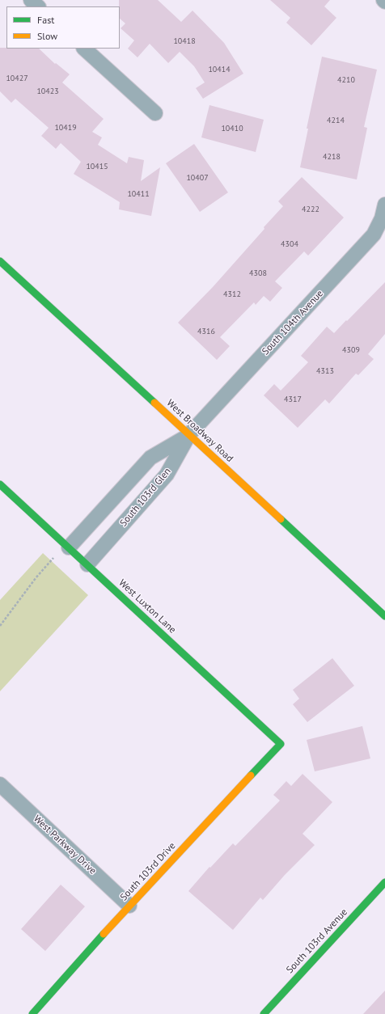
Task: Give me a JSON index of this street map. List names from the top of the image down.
{
  "streets": {
    "street": [
      "South 104th Avenue",
      "West Broadway Road",
      "South 103rd Glen",
      "West Luxton Lane",
      "West Parkway Drive",
      "South 103rd Drive",
      "South 103rd Avenue"
    ]
  },
  "crossings": [
    ["South 104th Avenue", "West Broadway Road"],
    ["South 104th Avenue", "South 103rd Glen"],
    ["West Broadway Road", "South 103rd Glen"],
    ["South 103rd Glen", "West Luxton Lane"],
    ["West Luxton Lane", "South 103rd Drive"],
    ["West Parkway Drive", "South 103rd Drive"]
  ],
  "house_numbers": [
    "10418",
    "10414",
    "10427",
    "4210",
    "10423",
    "4214",
    "10419",
    "10410",
    "4218",
    "10415",
    "10407",
    "10411",
    "4222",
    "4304",
    "4308",
    "4312",
    "4316",
    "4309",
    "4313",
    "4317"
  ],
  "legend": ["Fast", "Slow"]
}
